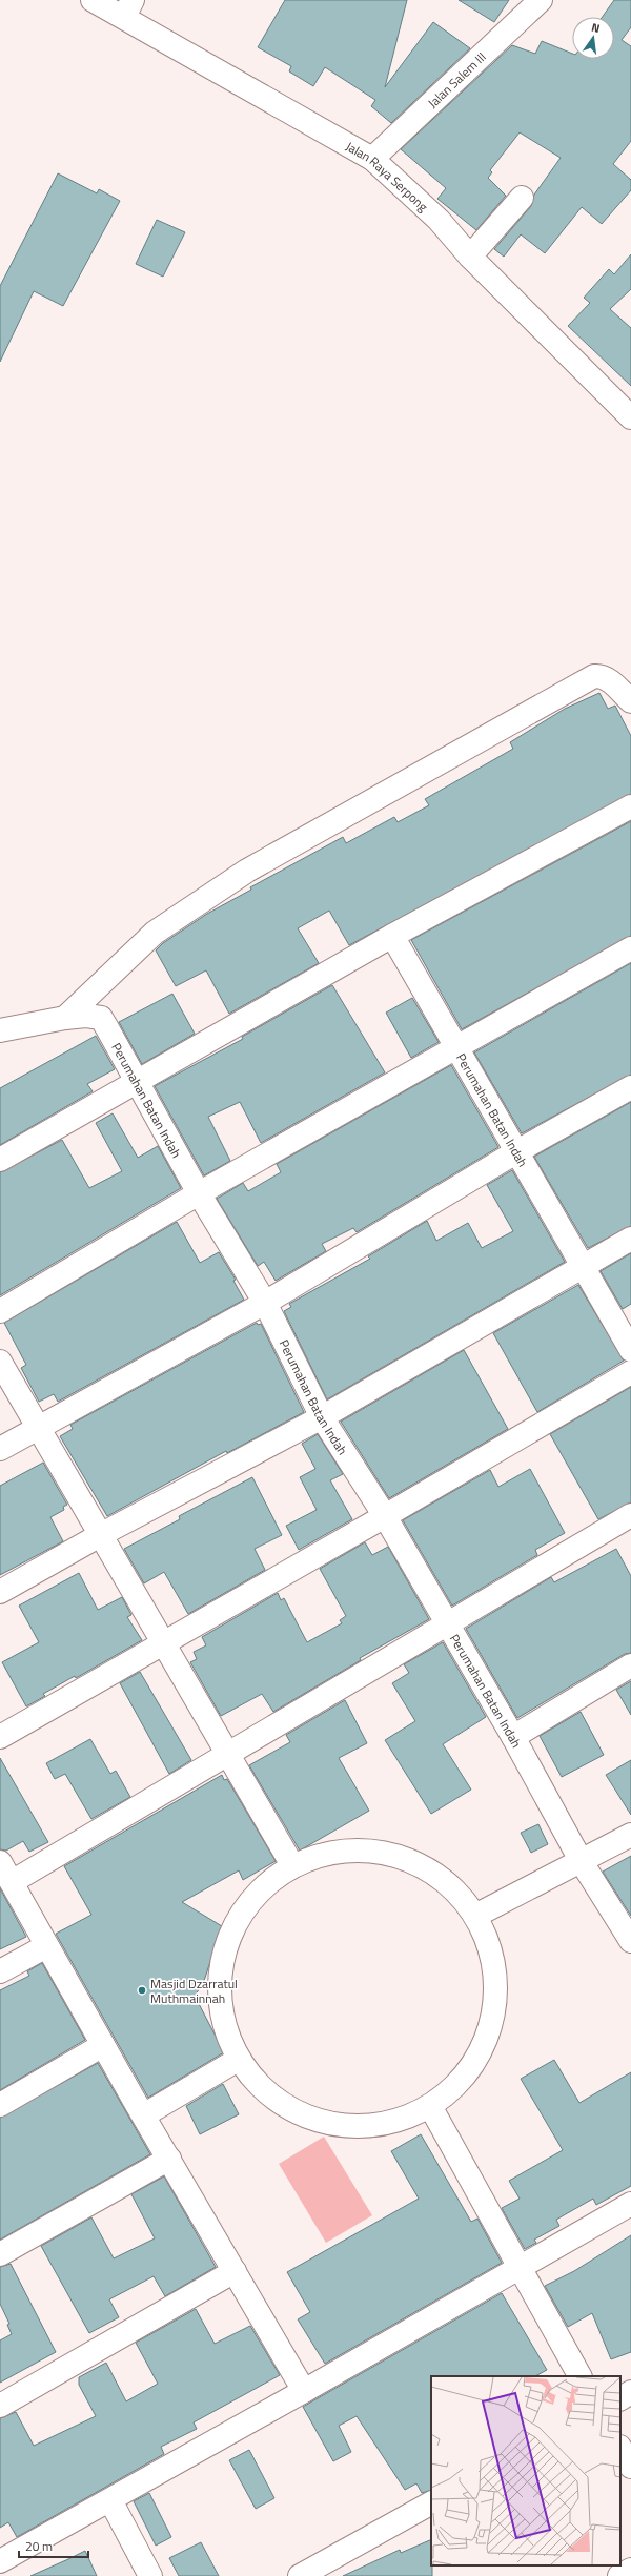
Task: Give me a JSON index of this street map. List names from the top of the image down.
{
  "streets": {
    "street": ["Jalan Salem III", "Jalan Raya Serpong", "Perumahan Batan Indah"]
  },
  "crossings": [
    ["Jalan Salem III", "Jalan Raya Serpong"]
  ],
  "places": ["Masjid Dzarratul Muthmainnah"],
  "scale_bar": "20 m",
  "north": "top"
}
